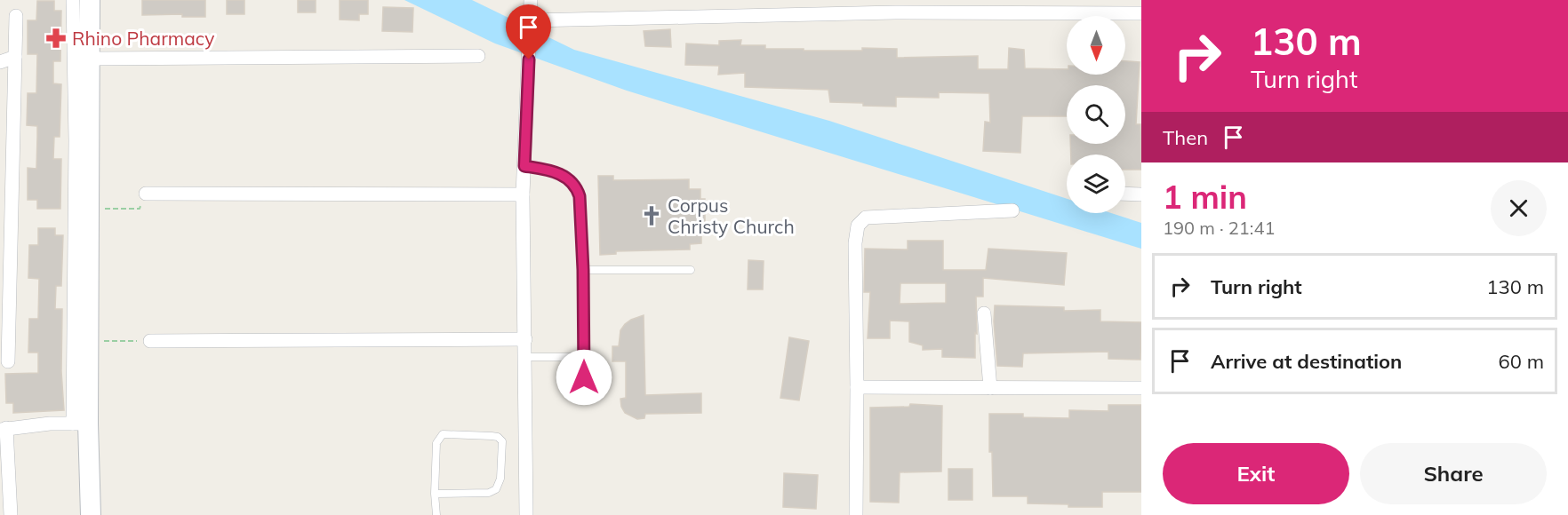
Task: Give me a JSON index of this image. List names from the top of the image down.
{
  "places": {
    "pharmacy": ["Rhino Pharmacy"],
    "church": ["Corpus Christy Church"]
  },
  "north": "bottom",
  "page": {
    "turn": ["130 m", "Turn right"],
    "then": "Then",
    "heading": ["1 min", "190 m · 21:41"],
    "list": [
      {
        "name": "Turn right",
        "value": "130 m"
      },
      {
        "name": "Arrive at destination",
        "value": "60 m"
      }
    ],
    "buttons": ["Exit", "Share"]
  }
}
